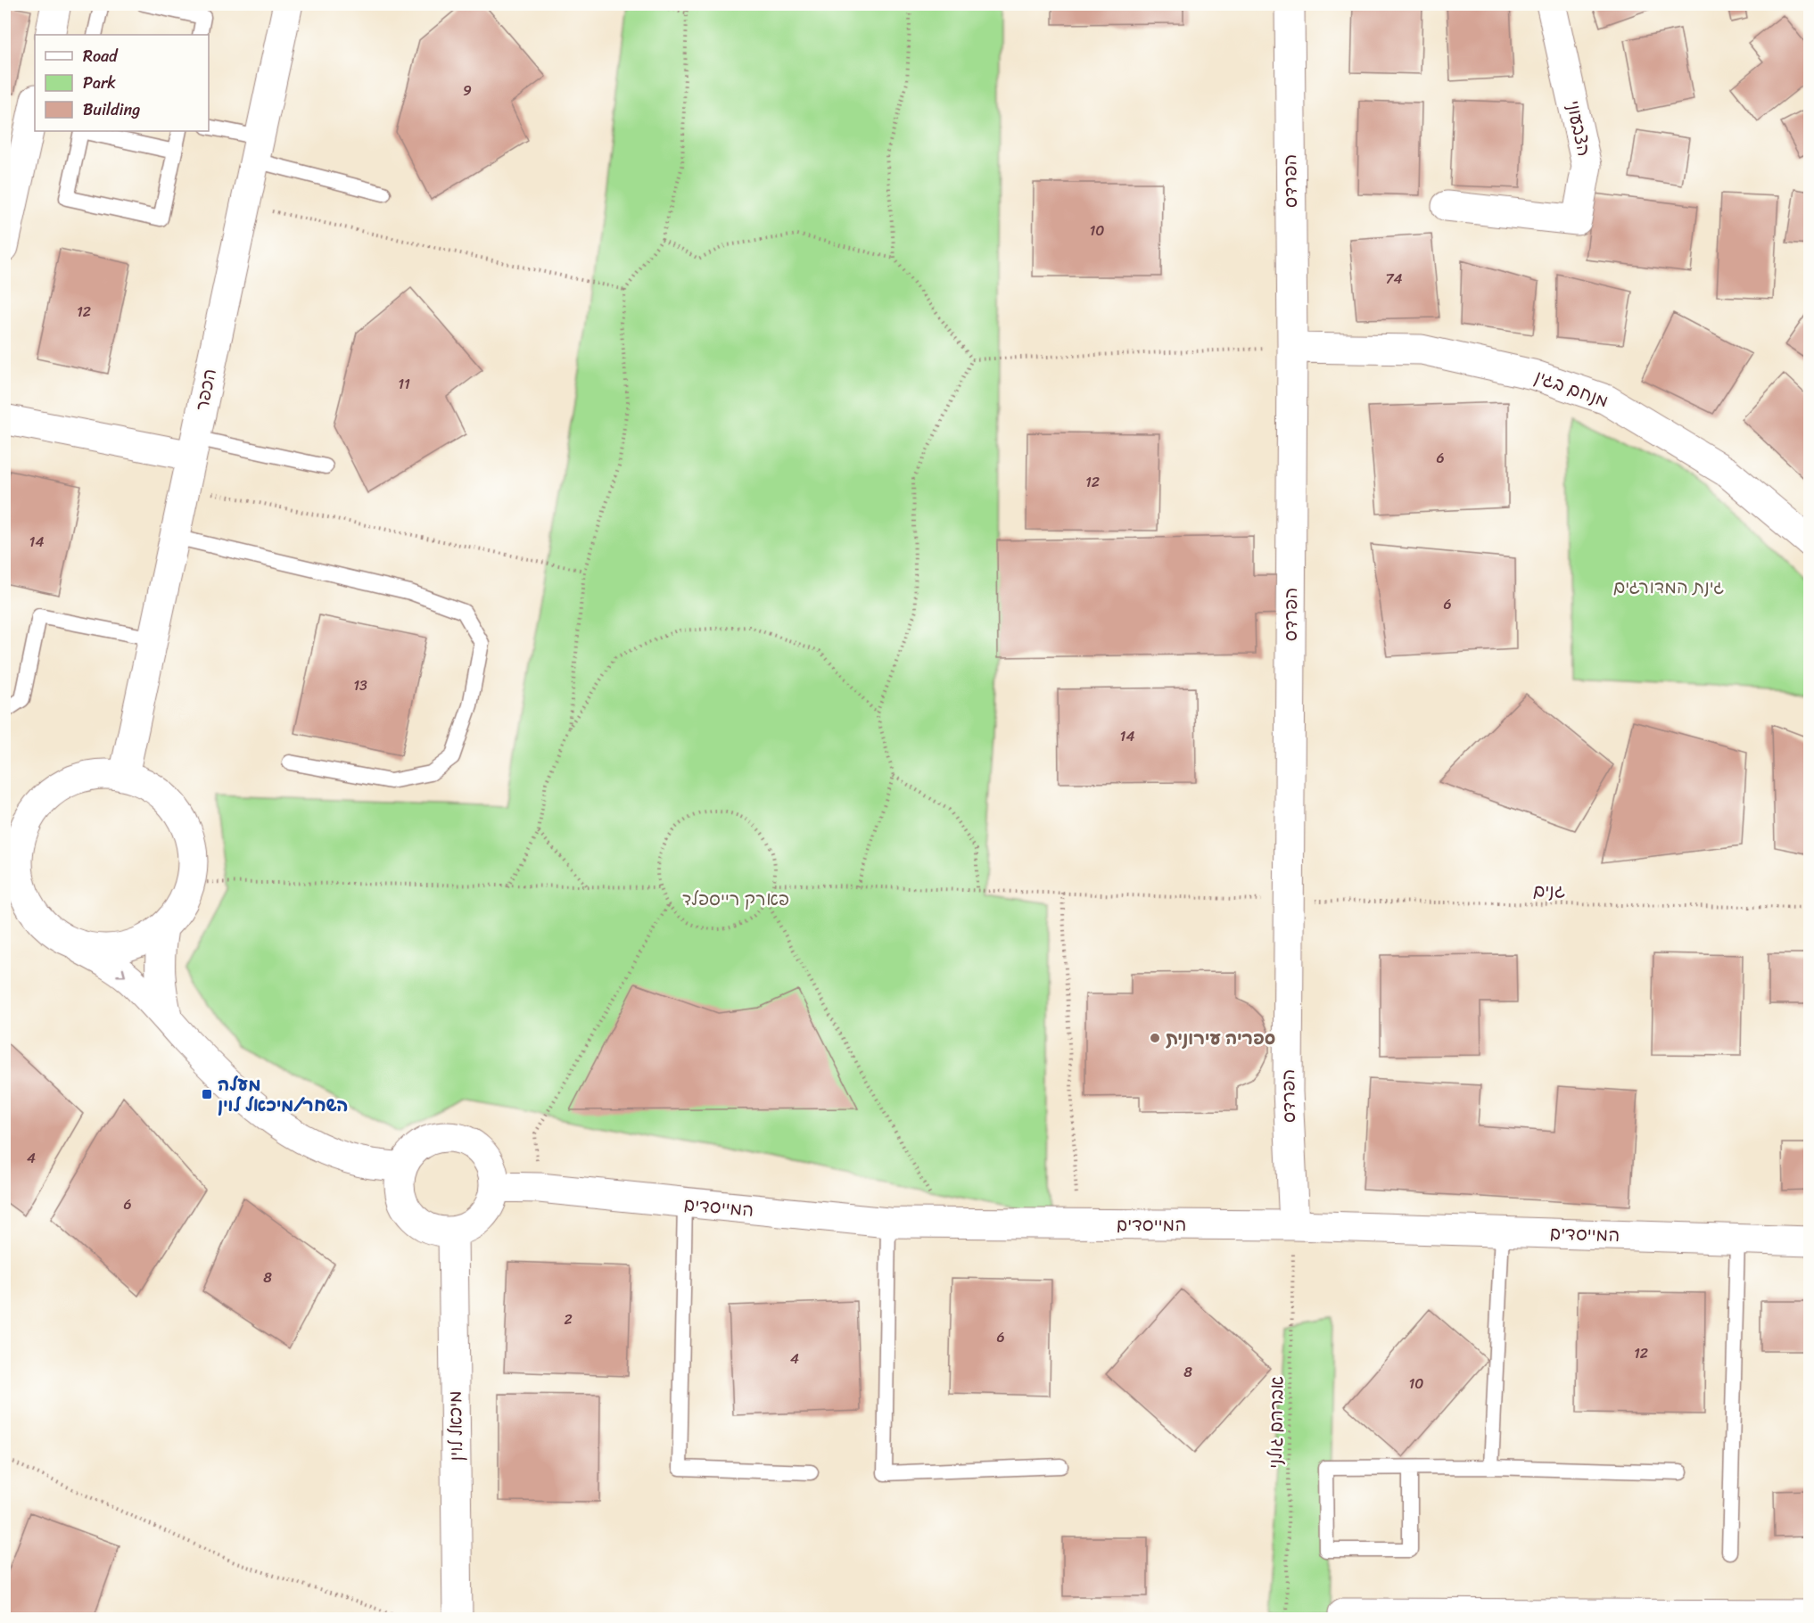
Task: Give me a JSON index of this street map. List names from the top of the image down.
{
  "streets": {
    "street": [
      "הצבעוני",
      "הפרדס",
      "מנחם בגין",
      "הכפר",
      "המייסדים",
      "מיכאל לוין"
    ],
    "path": ["גנים", "אברהם גולני"]
  },
  "crossings": [
    ["הפרדס", "מנחם בגין"],
    ["הפרדס", "גנים"],
    ["הפרדס", "המייסדים"],
    ["הפרדס", "אברהם גולני"],
    ["המייסדים", "אברהם גולני"],
    ["המייסדים", "מיכאל לוין"]
  ],
  "parks": ["גינת המדורגים", "פארק רייספלד"],
  "places": {
    "other": ["ספריה עירונית"],
    "transit": ["מעלה השחר/מיכאל לוין"]
  },
  "house_numbers": [
    "9",
    "10",
    "74",
    "12",
    "11",
    "6",
    "12",
    "14",
    "6",
    "13",
    "14",
    "4",
    "6",
    "8",
    "2",
    "6",
    "12",
    "4",
    "8",
    "10"
  ],
  "legend": ["Road", "Park", "Building"]
}
